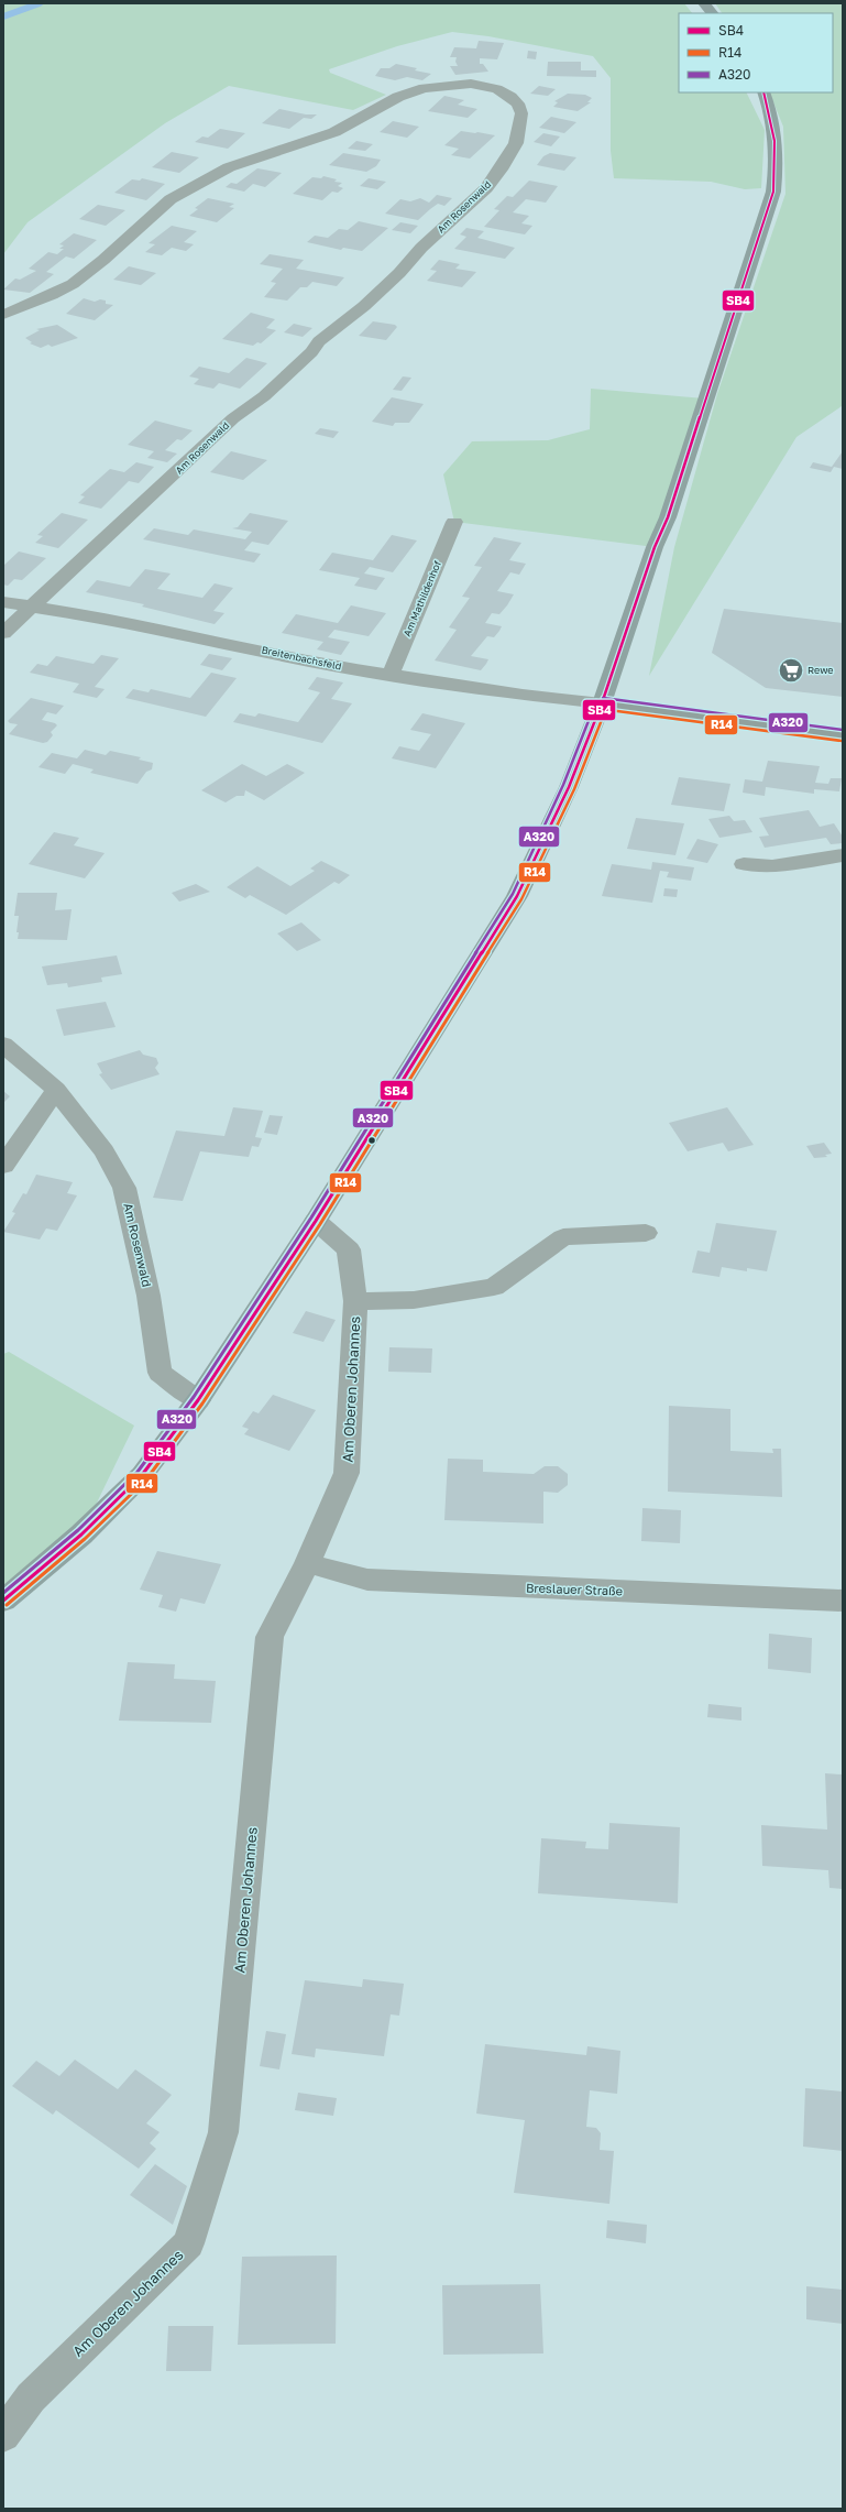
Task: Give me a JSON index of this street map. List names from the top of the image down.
{
  "streets": {
    "street": [
      "Am Rosenwald",
      "Am Mathildenhof",
      "Breitenbachsfeld",
      "Am Oberen Johannes",
      "Breslauer Straße"
    ]
  },
  "crossings": [
    ["Am Rosenwald", "Breitenbachsfeld"],
    ["Am Mathildenhof", "Breitenbachsfeld"],
    ["Am Oberen Johannes", "Breslauer Straße"]
  ],
  "places": {
    "supermarket": ["Rewe"]
  },
  "lines": ["transit line SB4", "transit line A320", "transit line R14"],
  "legend": ["SB4", "R14", "A320"]
}
